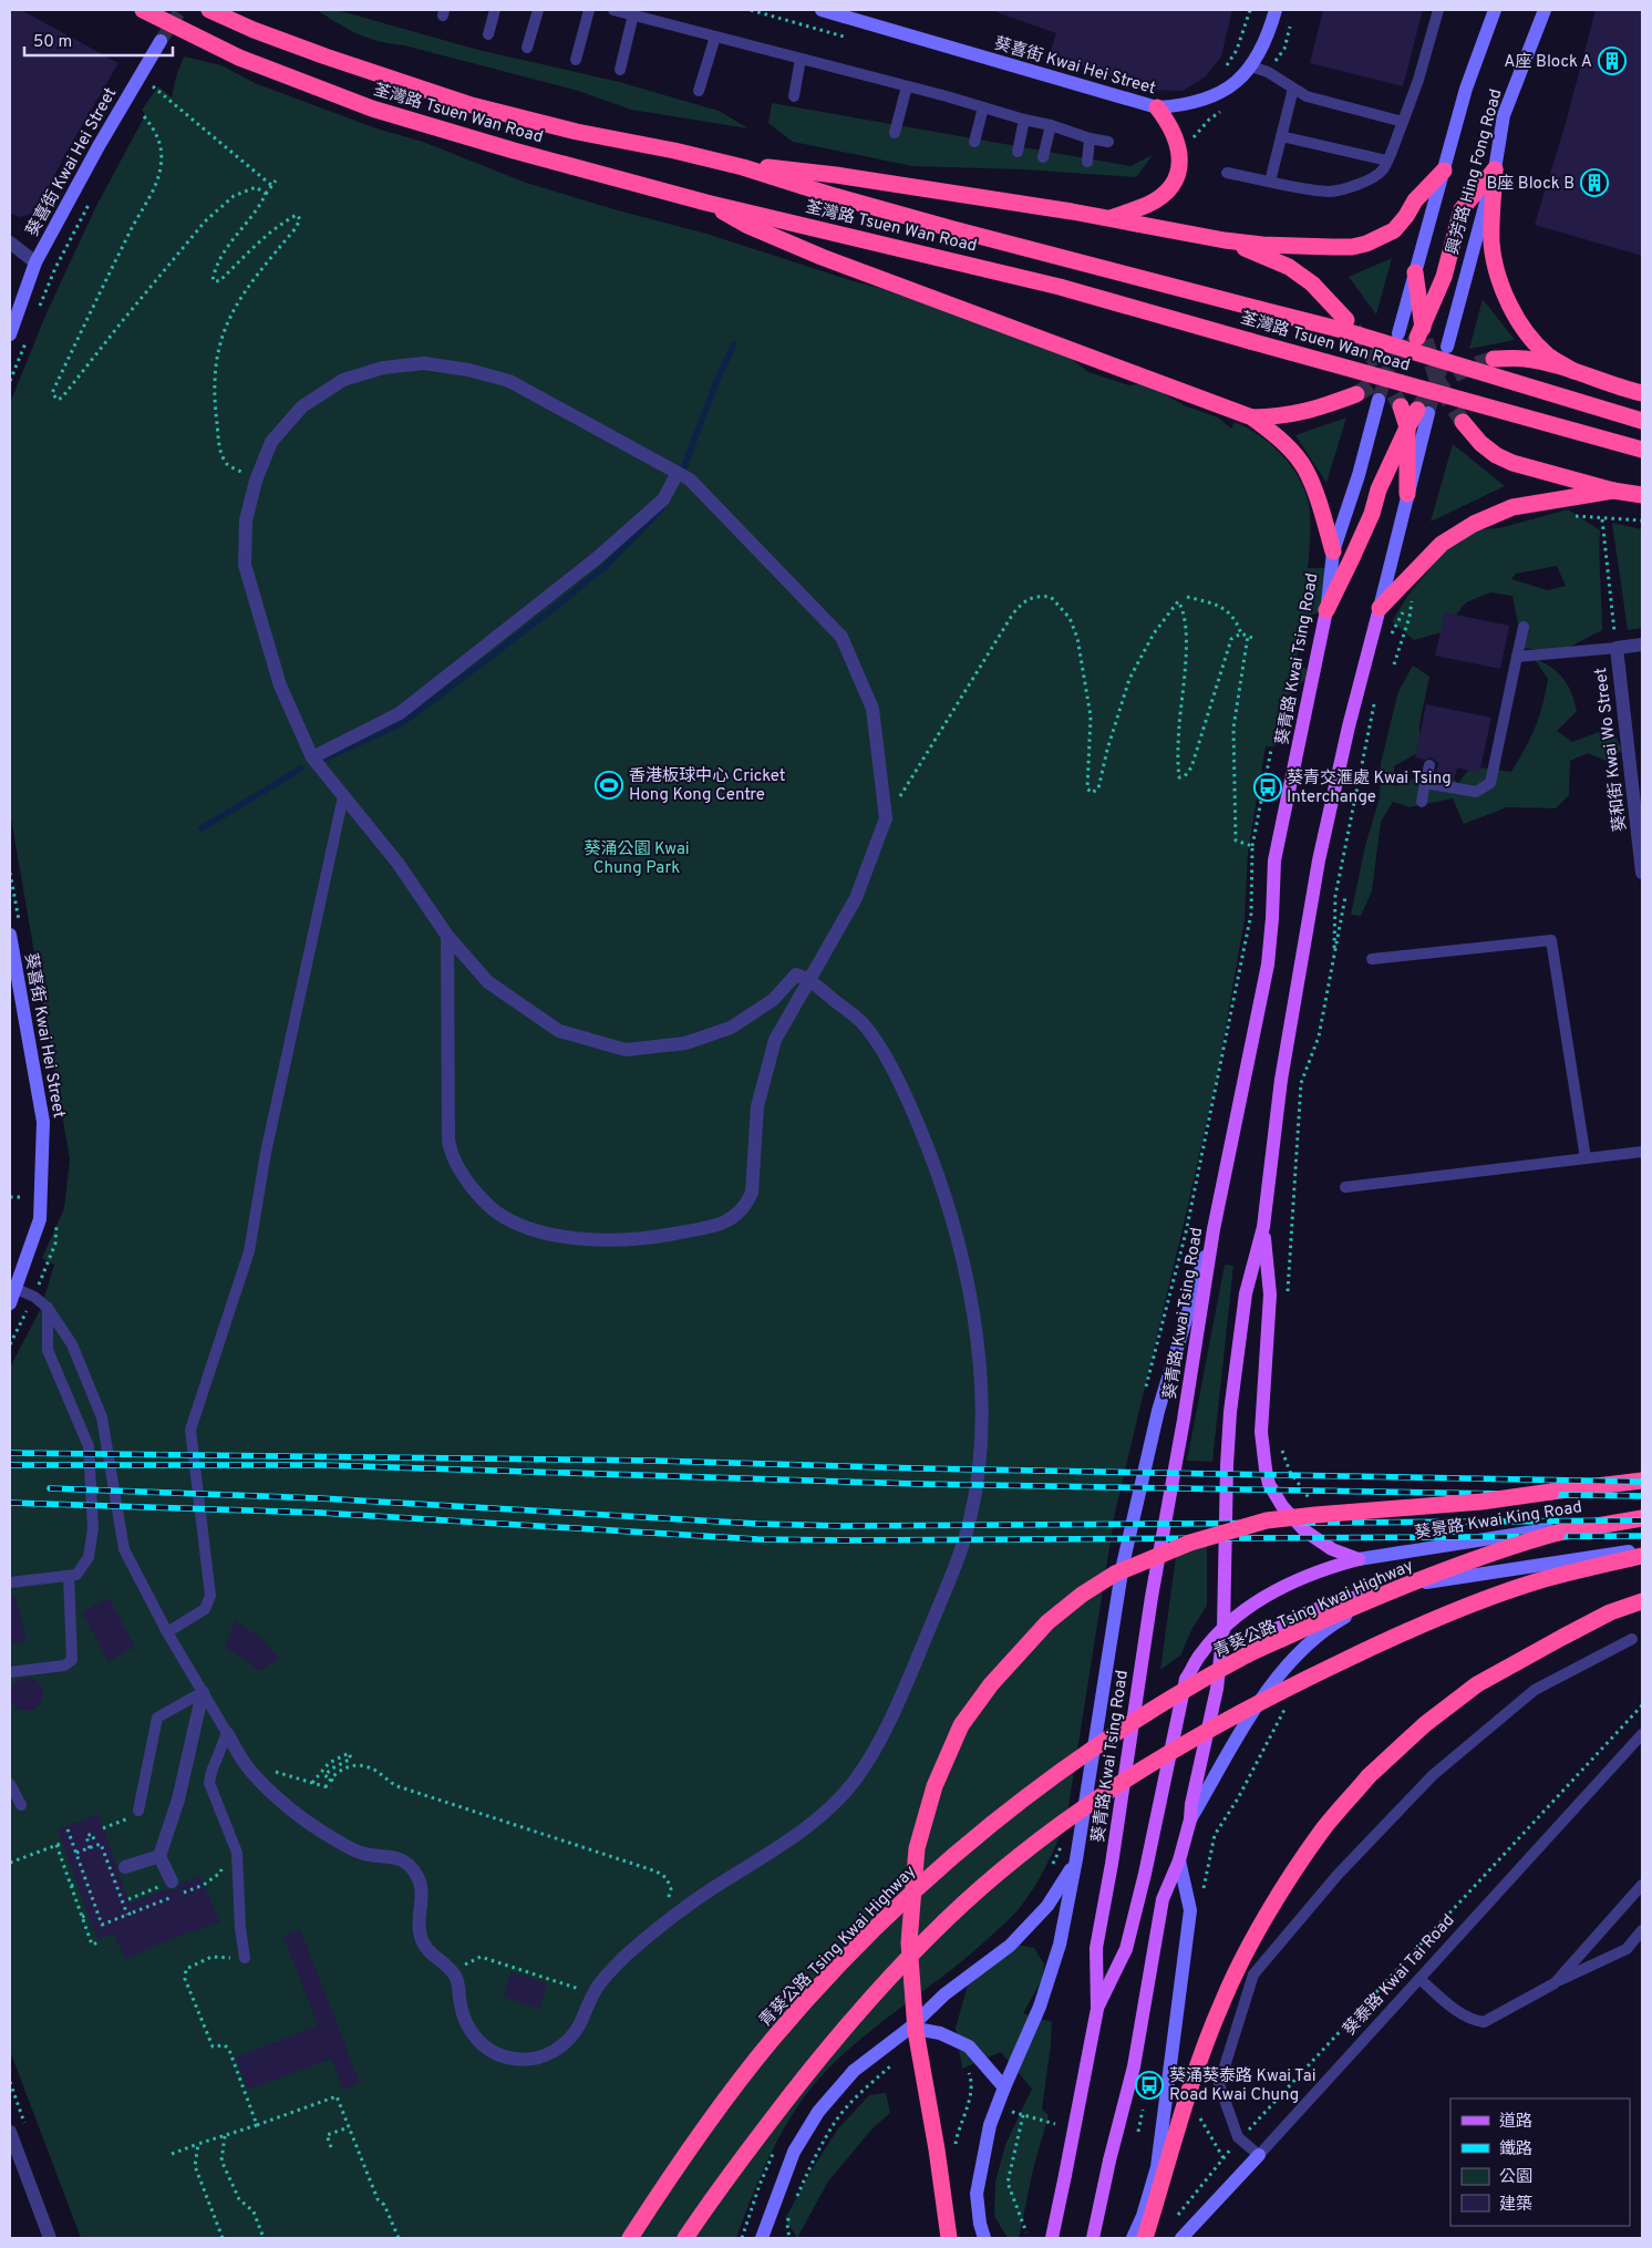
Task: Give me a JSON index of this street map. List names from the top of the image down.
{
  "streets": {
    "highway": ["荃灣路 Tsuen Wan Road", "青葵公路 Tsing Kwai Highway"],
    "main road": [
      "葵喜街 Kwai Hei Street",
      "興芳路 Hing Fong Road",
      "葵青路 Kwai Tsing Road",
      "葵景路 Kwai King Road",
      "葵泰路 Kwai Tai Road"
    ],
    "street": ["葵和街 Kwai Wo Street"]
  },
  "parks": ["葵涌公園 Kwai Chung Park"],
  "places": {
    "building": ["A座 Block A", "B座 Block B"],
    "sports": ["香港板球中心 Cricket Hong Kong Centre"],
    "bus stop": ["葵青交滙處 Kwai Tsing Interchange", "葵涌葵泰路 Kwai Tai Road Kwai Chung"]
  },
  "legend": [
    "道路",
    "鐵路",
    "公園",
    "建築"
  ],
  "scale_bar": "50 m"
}
